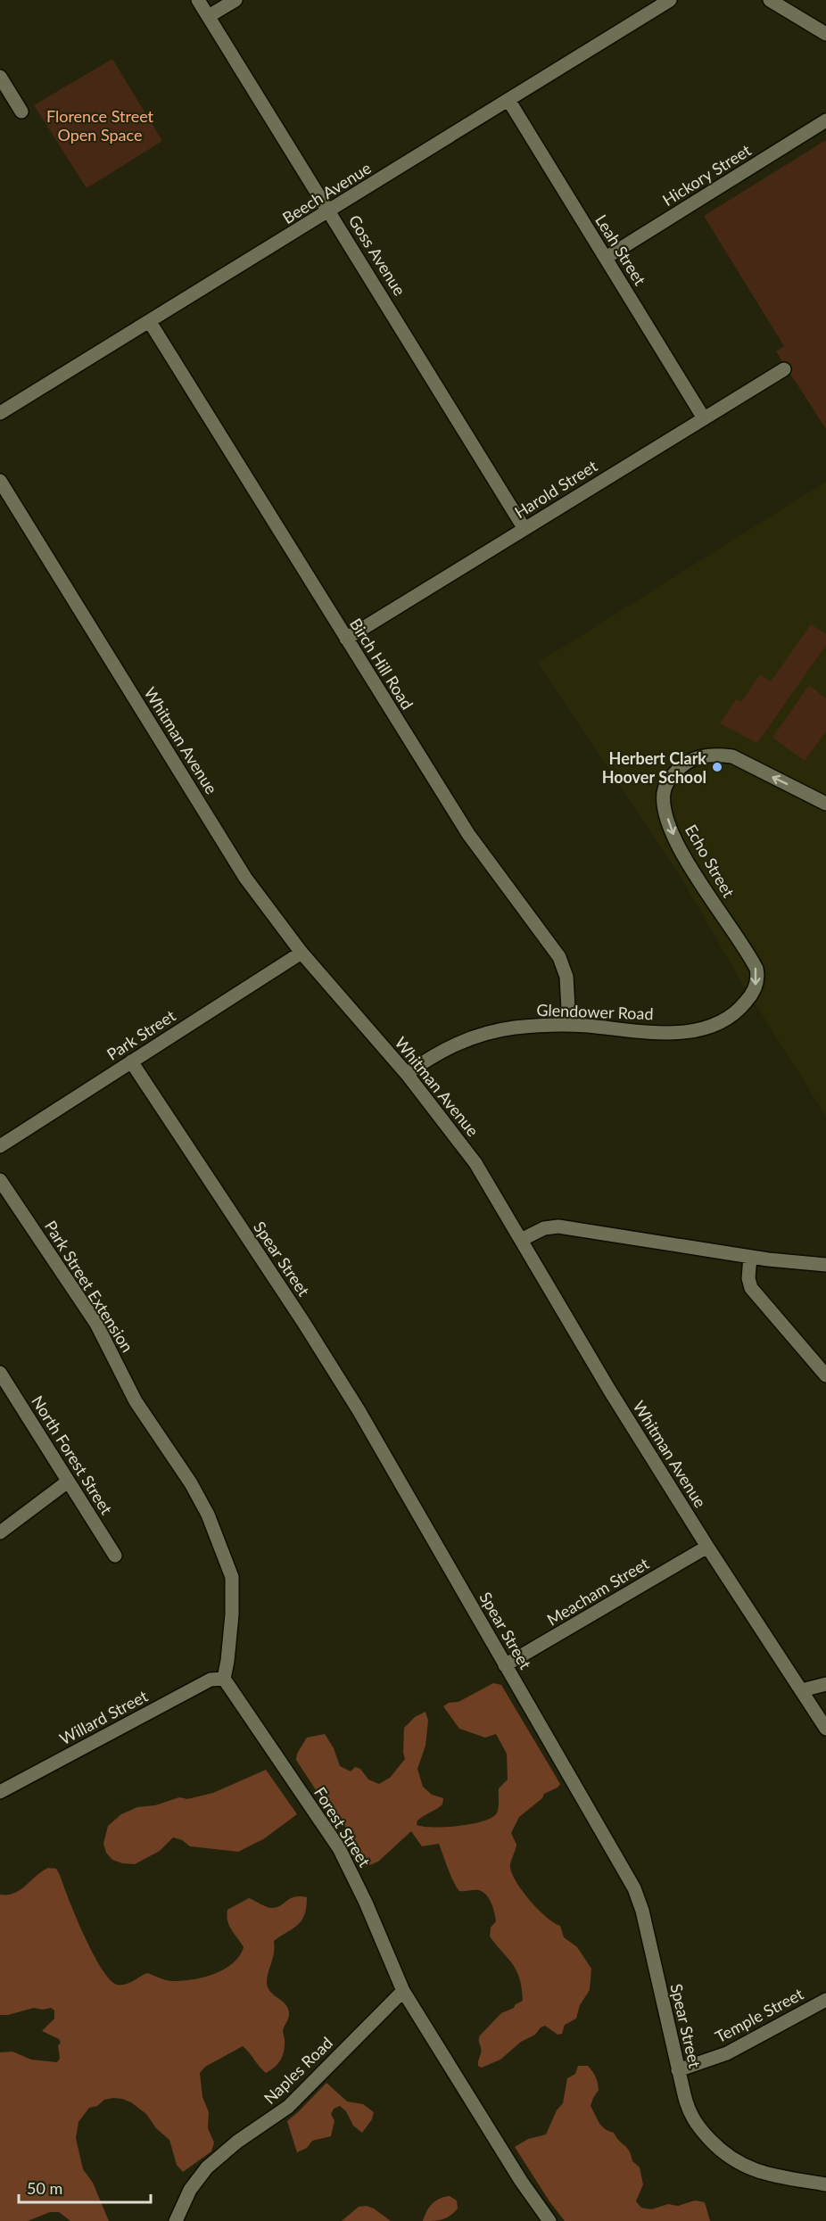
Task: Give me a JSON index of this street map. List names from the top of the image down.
{
  "streets": {
    "street": [
      "Hickory Street",
      "Beech Avenue",
      "Leah Street",
      "Goss Avenue",
      "Harold Street",
      "Birch Hill Road",
      "Whitman Avenue",
      "Echo Street",
      "Glendower Road",
      "Park Street",
      "Spear Street",
      "Park Street Extension",
      "North Forest Street",
      "Meacham Street",
      "Willard Street",
      "Forest Street",
      "Temple Street",
      "Naples Road"
    ]
  },
  "crossings": [
    ["Hickory Street", "Leah Street"],
    ["Beech Avenue", "Leah Street"],
    ["Beech Avenue", "Goss Avenue"],
    ["Beech Avenue", "Birch Hill Road"],
    ["Leah Street", "Harold Street"],
    ["Goss Avenue", "Harold Street"],
    ["Harold Street", "Birch Hill Road"],
    ["Birch Hill Road", "Glendower Road"],
    ["Whitman Avenue", "Glendower Road"],
    ["Whitman Avenue", "Park Street"],
    ["Whitman Avenue", "Meacham Street"],
    ["Echo Street", "Glendower Road"],
    ["Park Street", "Spear Street"],
    ["Spear Street", "Meacham Street"],
    ["Spear Street", "Temple Street"],
    ["Park Street Extension", "Willard Street"],
    ["Park Street Extension", "Forest Street"],
    ["Willard Street", "Forest Street"],
    ["Forest Street", "Naples Road"]
  ],
  "parks": ["Florence Street Open Space"],
  "places": ["Herbert Clark Hoover School"],
  "scale_bar": "50 m"
}
